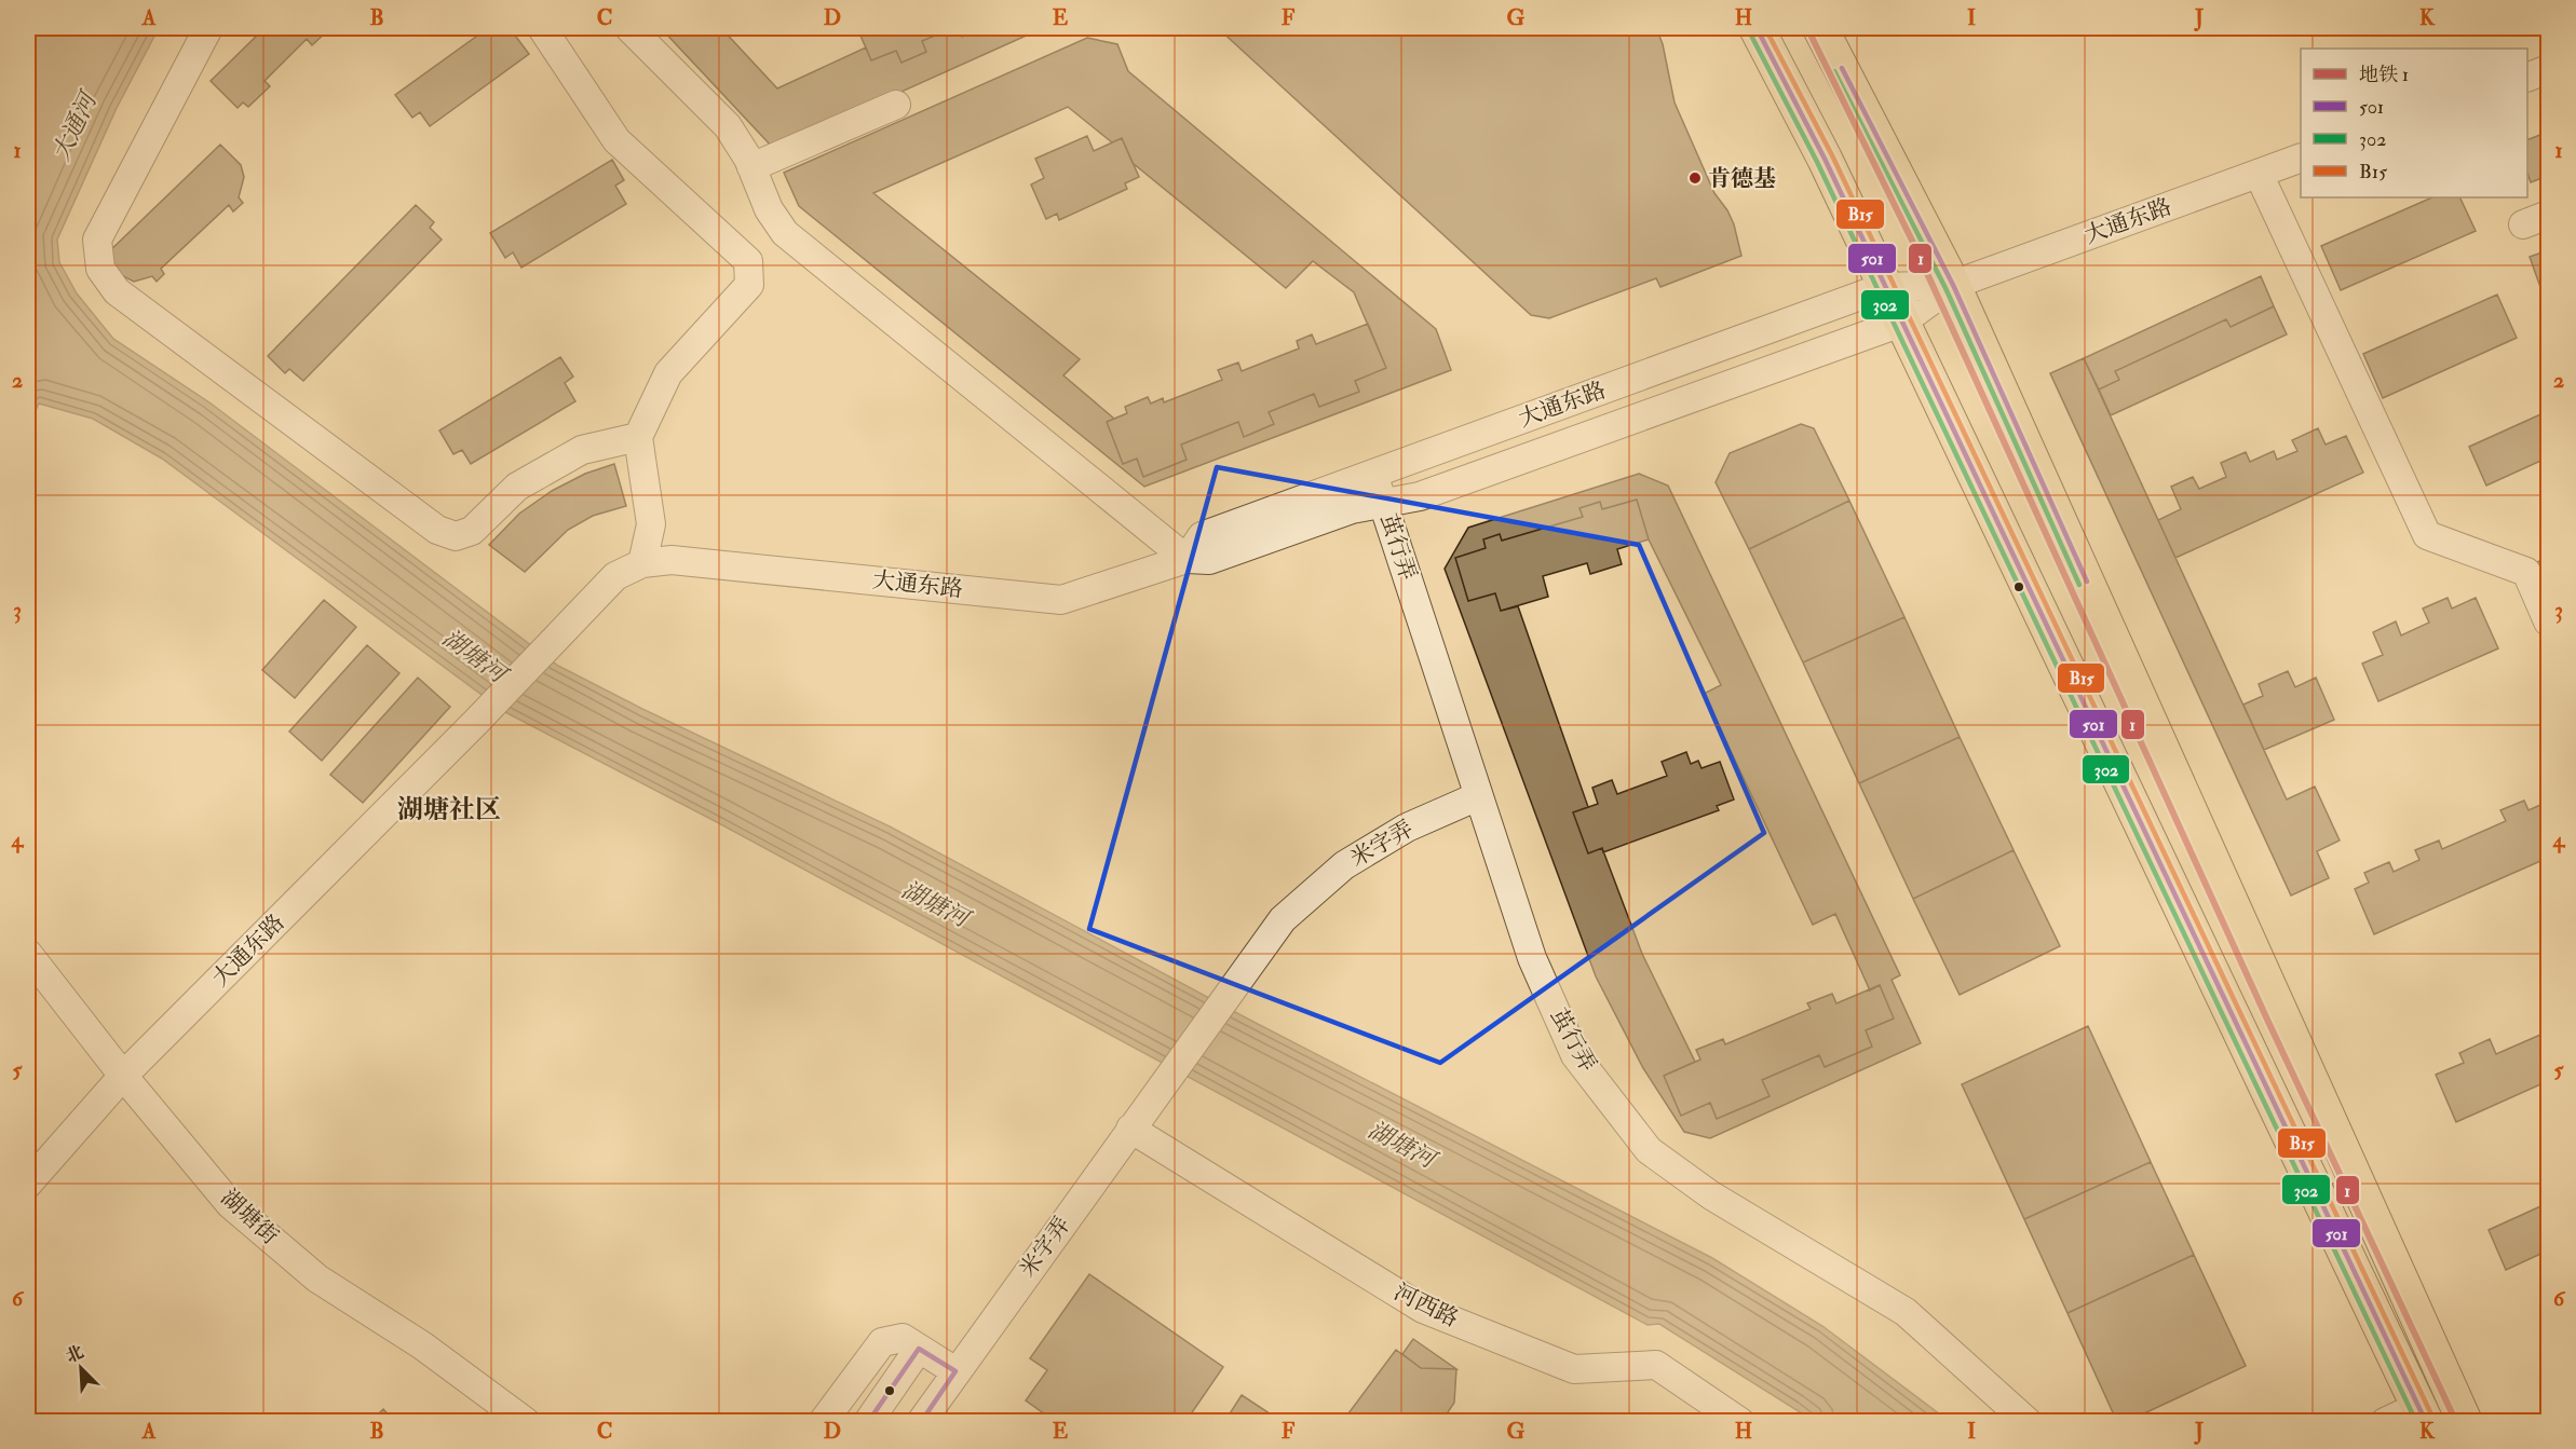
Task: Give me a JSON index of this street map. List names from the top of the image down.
{
  "streets": {
    "street": [
      "大通东路",
      "茧行弄",
      "米字弄",
      "湖塘街",
      "河西路"
    ]
  },
  "crossings": [
    ["大通东路", "茧行弄"],
    ["大通东路", "湖塘街"],
    ["茧行弄", "米字弄"],
    ["米字弄", "河西路"]
  ],
  "districts": ["湖塘社区"],
  "water": ["大通河", "湖塘河"],
  "places": ["肯德基"],
  "lines": [
    "metro line 1",
    "transit line 501",
    "transit line B15",
    "transit line 302"
  ],
  "legend": [
    "地铁 1",
    "501",
    "302",
    "B15"
  ],
  "north": "top left",
  "grid": {
    "columns": [
      "A",
      "B",
      "C",
      "D",
      "E",
      "F",
      "G",
      "H",
      "I",
      "J",
      "K"
    ],
    "rows": [
      "1",
      "2",
      "3",
      "4",
      "5",
      "6"
    ]
  }
}
